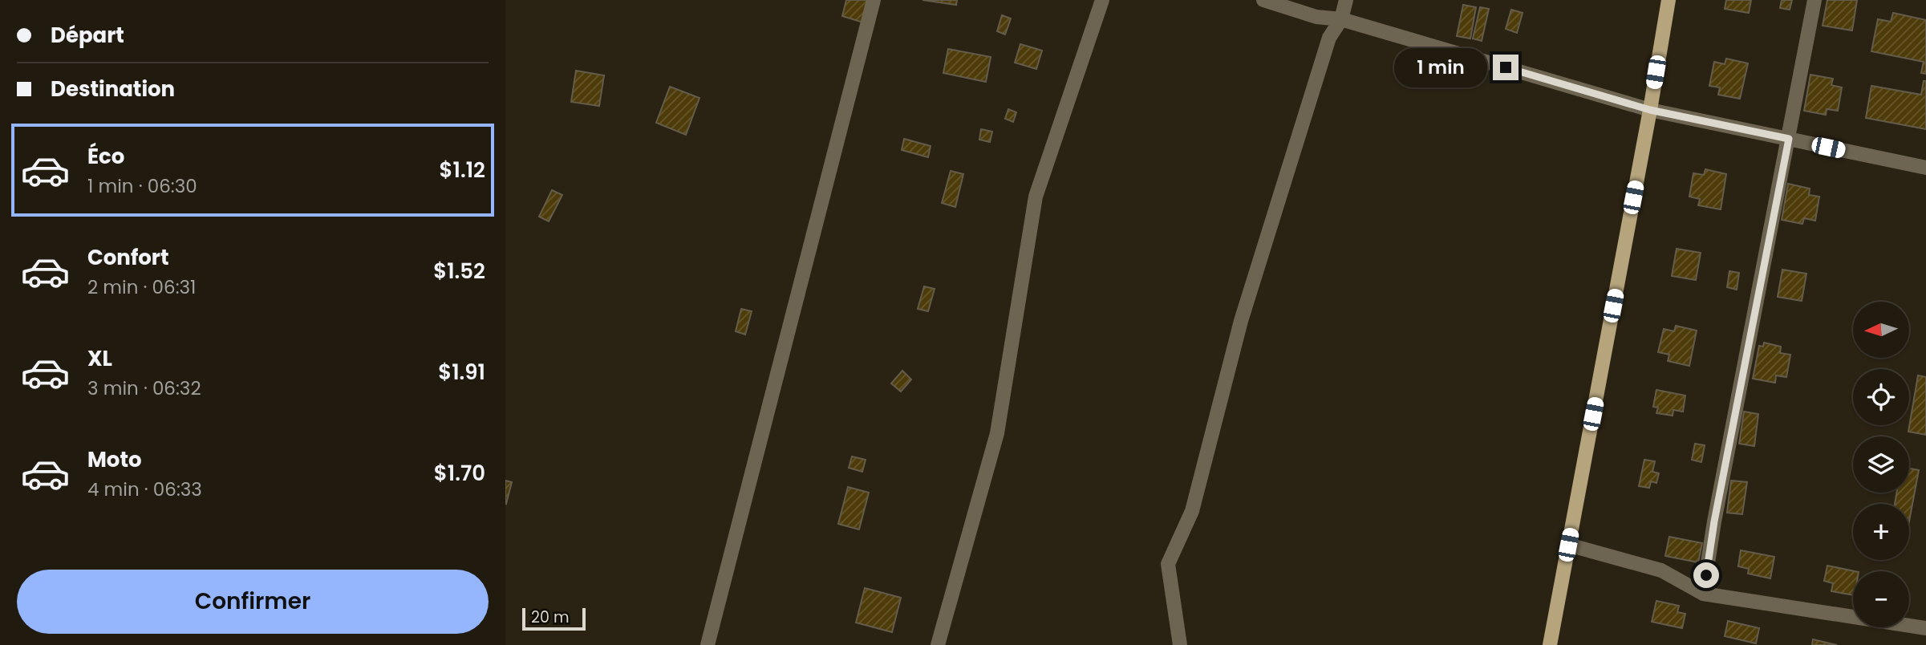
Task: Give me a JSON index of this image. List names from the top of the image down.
{
  "scale_bar": "20 m",
  "north": "left",
  "page": {
    "banner": ["Départ", "Destination"],
    "bubble": "1 min",
    "list": [
      {
        "name": "Éco",
        "note": "1 min · 06:30",
        "value": "$1.12"
      },
      {
        "name": "Confort",
        "note": "2 min · 06:31",
        "value": "$1.52"
      },
      {
        "name": "XL",
        "note": "3 min · 06:32",
        "value": "$1.91"
      },
      {
        "name": "Moto",
        "note": "4 min · 06:33",
        "value": "$1.70"
      }
    ],
    "map_buttons": ["+", "−"],
    "buttons": "Confirmer",
    "scale": "20 m"
  }
}
